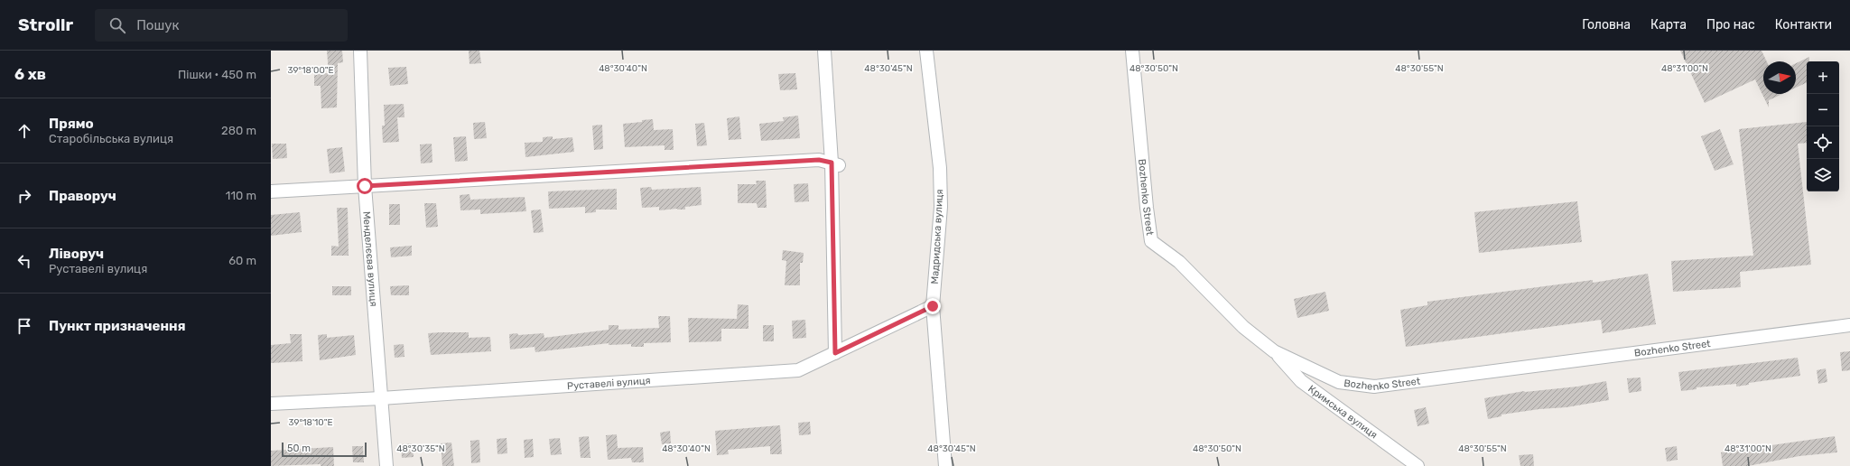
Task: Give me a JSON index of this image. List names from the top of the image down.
{
  "streets": {
    "street": [
      "Bozhenko Street",
      "Мадридська вулиця",
      "Менделєєва вулиця",
      "Руставелі вулиця",
      "Кримська вулиця"
    ]
  },
  "crossings": [
    ["Bozhenko Street", "Кримська вулиця"],
    ["Мадридська вулиця", "Руставелі вулиця"],
    ["Менделєєва вулиця", "Руставелі вулиця"]
  ],
  "scale_bar": "50 m",
  "north": "right",
  "page": {
    "header": "Strollr",
    "search": "Пошук",
    "nav": [
      "Головна",
      "Карта",
      "Про нас",
      "Контакти"
    ],
    "heading": ["6 хв", "Пішки · 450 m"],
    "map_buttons": ["+", "−"],
    "list": [
      ["Прямо", "Старобільська вулиця", "280 m"],
      ["Праворуч", "110 m"],
      ["Ліворуч", "Руставелі вулиця", "60 m"],
      "Пункт призначення"
    ],
    "scale": "50 m"
  },
  "coordinates": [
    "48°30'40\"N",
    "48°30'45\"N",
    "48°30'50\"N",
    "48°30'55\"N",
    "48°31'00\"N",
    "39°18'00\"E",
    "39°18'10\"E",
    "48°30'35\"N"
  ]
}
